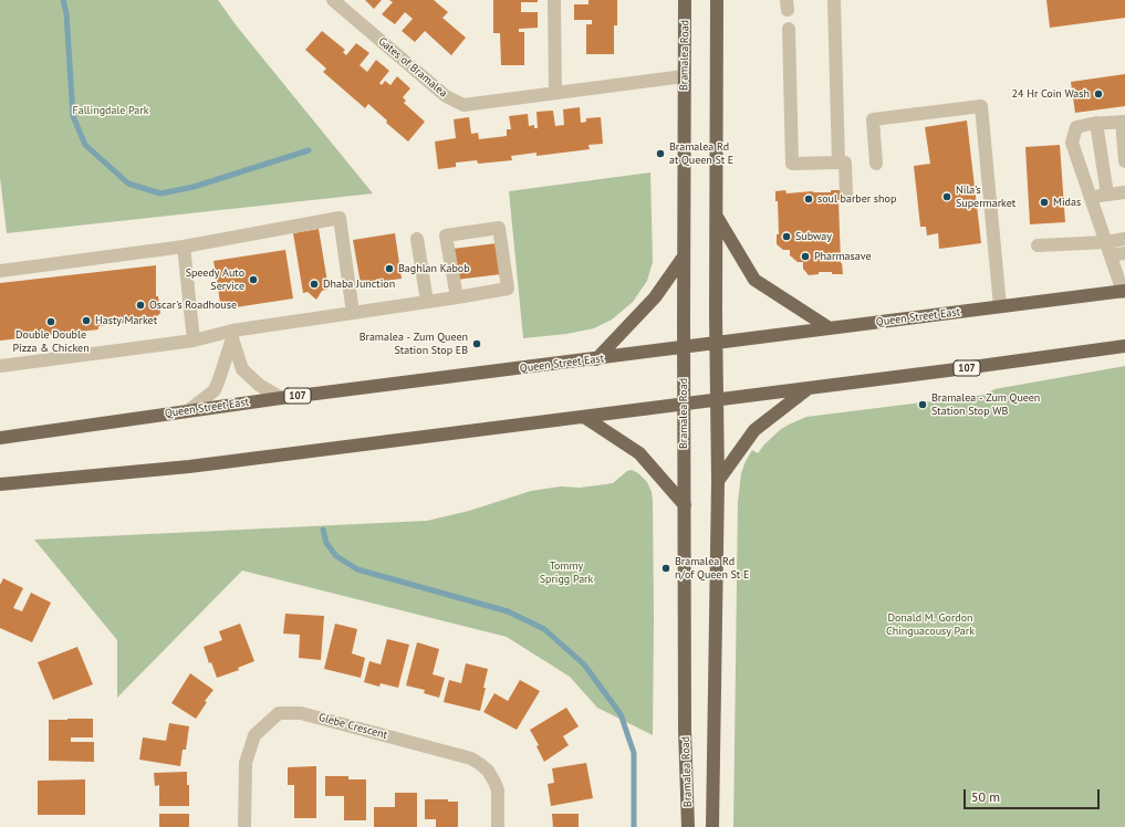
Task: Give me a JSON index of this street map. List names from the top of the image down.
{
  "streets": {
    "main road": ["Bramalea Road", "Queen Street East", "107"],
    "street": ["Gates of Bramalea", "Glebe Crescent"]
  },
  "crossings": [
    ["Bramalea Road", "Gates of Bramalea"],
    ["Bramalea Road", "Queen Street East"],
    ["Bramalea Road", "107"]
  ],
  "parks": ["Fallingdale Park", "Tommy Sprigg Park", "Donald M. Gordon Chinguacousy Park"],
  "places": [
    "24 Hr Coin Wash",
    "Bramalea Rd at Queen St E",
    "Nila’s Supermarket",
    "soul barber shop",
    "Midas",
    "Subway",
    "Pharmasave",
    "Baghlan Kabob",
    "Speedy Auto Service",
    "Dhaba Junction",
    "Oscar's Roadhouse",
    "Hasty Market",
    "Double Double Pizza & Chicken",
    "Bramalea - Zum Queen Station Stop EB",
    "Bramalea - Zum Queen Station Stop WB",
    "Bramalea Rd n/of Queen St E"
  ],
  "scale_bar": "50 m"
}
